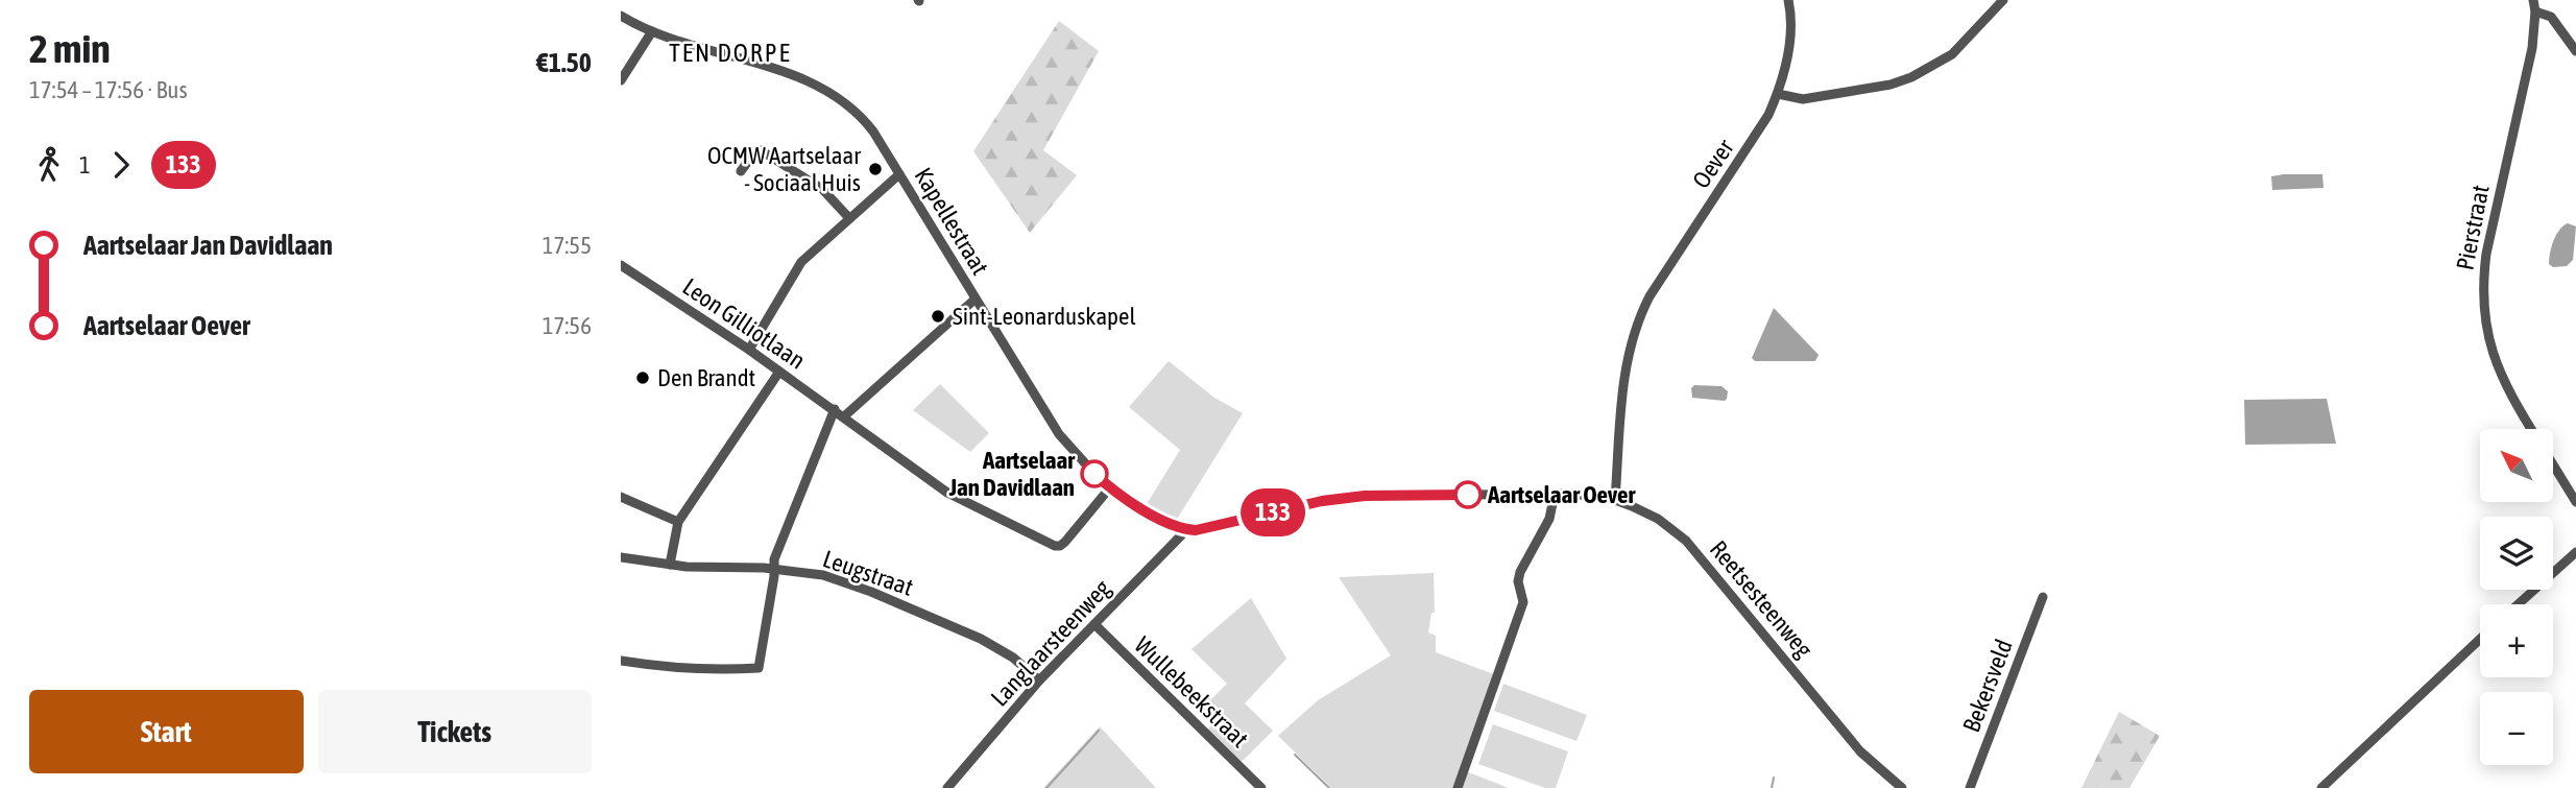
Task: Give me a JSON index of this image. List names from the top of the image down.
{
  "streets": {
    "street": [
      "Oever",
      "Kapellestraat",
      "Pierstraat",
      "Leon Gilliotlaan",
      "Leugstraat",
      "Reetsesteenweg",
      "Langlaarsteenweg",
      "Bekersveld",
      "Wullebeekstraat"
    ]
  },
  "crossings": [
    ["Oever", "Reetsesteenweg"],
    ["Kapellestraat", "Leon Gilliotlaan"],
    ["Kapellestraat", "Reetsesteenweg"],
    ["Kapellestraat", "Langlaarsteenweg"],
    ["Leugstraat", "Langlaarsteenweg"],
    ["Reetsesteenweg", "Langlaarsteenweg"],
    ["Langlaarsteenweg", "Wullebeekstraat"]
  ],
  "districts": ["TEN DORPE"],
  "places": [
    "OCMW Aartselaar - Sociaal Huis",
    "Sint-Leonarduskapel",
    "Den Brandt",
    "Aartselaar Jan Davidlaan",
    "Aartselaar Oever"
  ],
  "lines": ["bus line 133"],
  "north": "top left",
  "page": {
    "heading": ["2 min", "17:54 – 17:56 · Bus", "€1.50"],
    "on_map": "133",
    "legs": ["1", "133"],
    "list": [
      {
        "name": "Aartselaar Jan Davidlaan",
        "value": "17:55"
      },
      {
        "name": "Aartselaar Oever",
        "value": "17:56"
      }
    ],
    "map_buttons": ["+", "−"],
    "buttons": ["Start", "Tickets"]
  }
}
